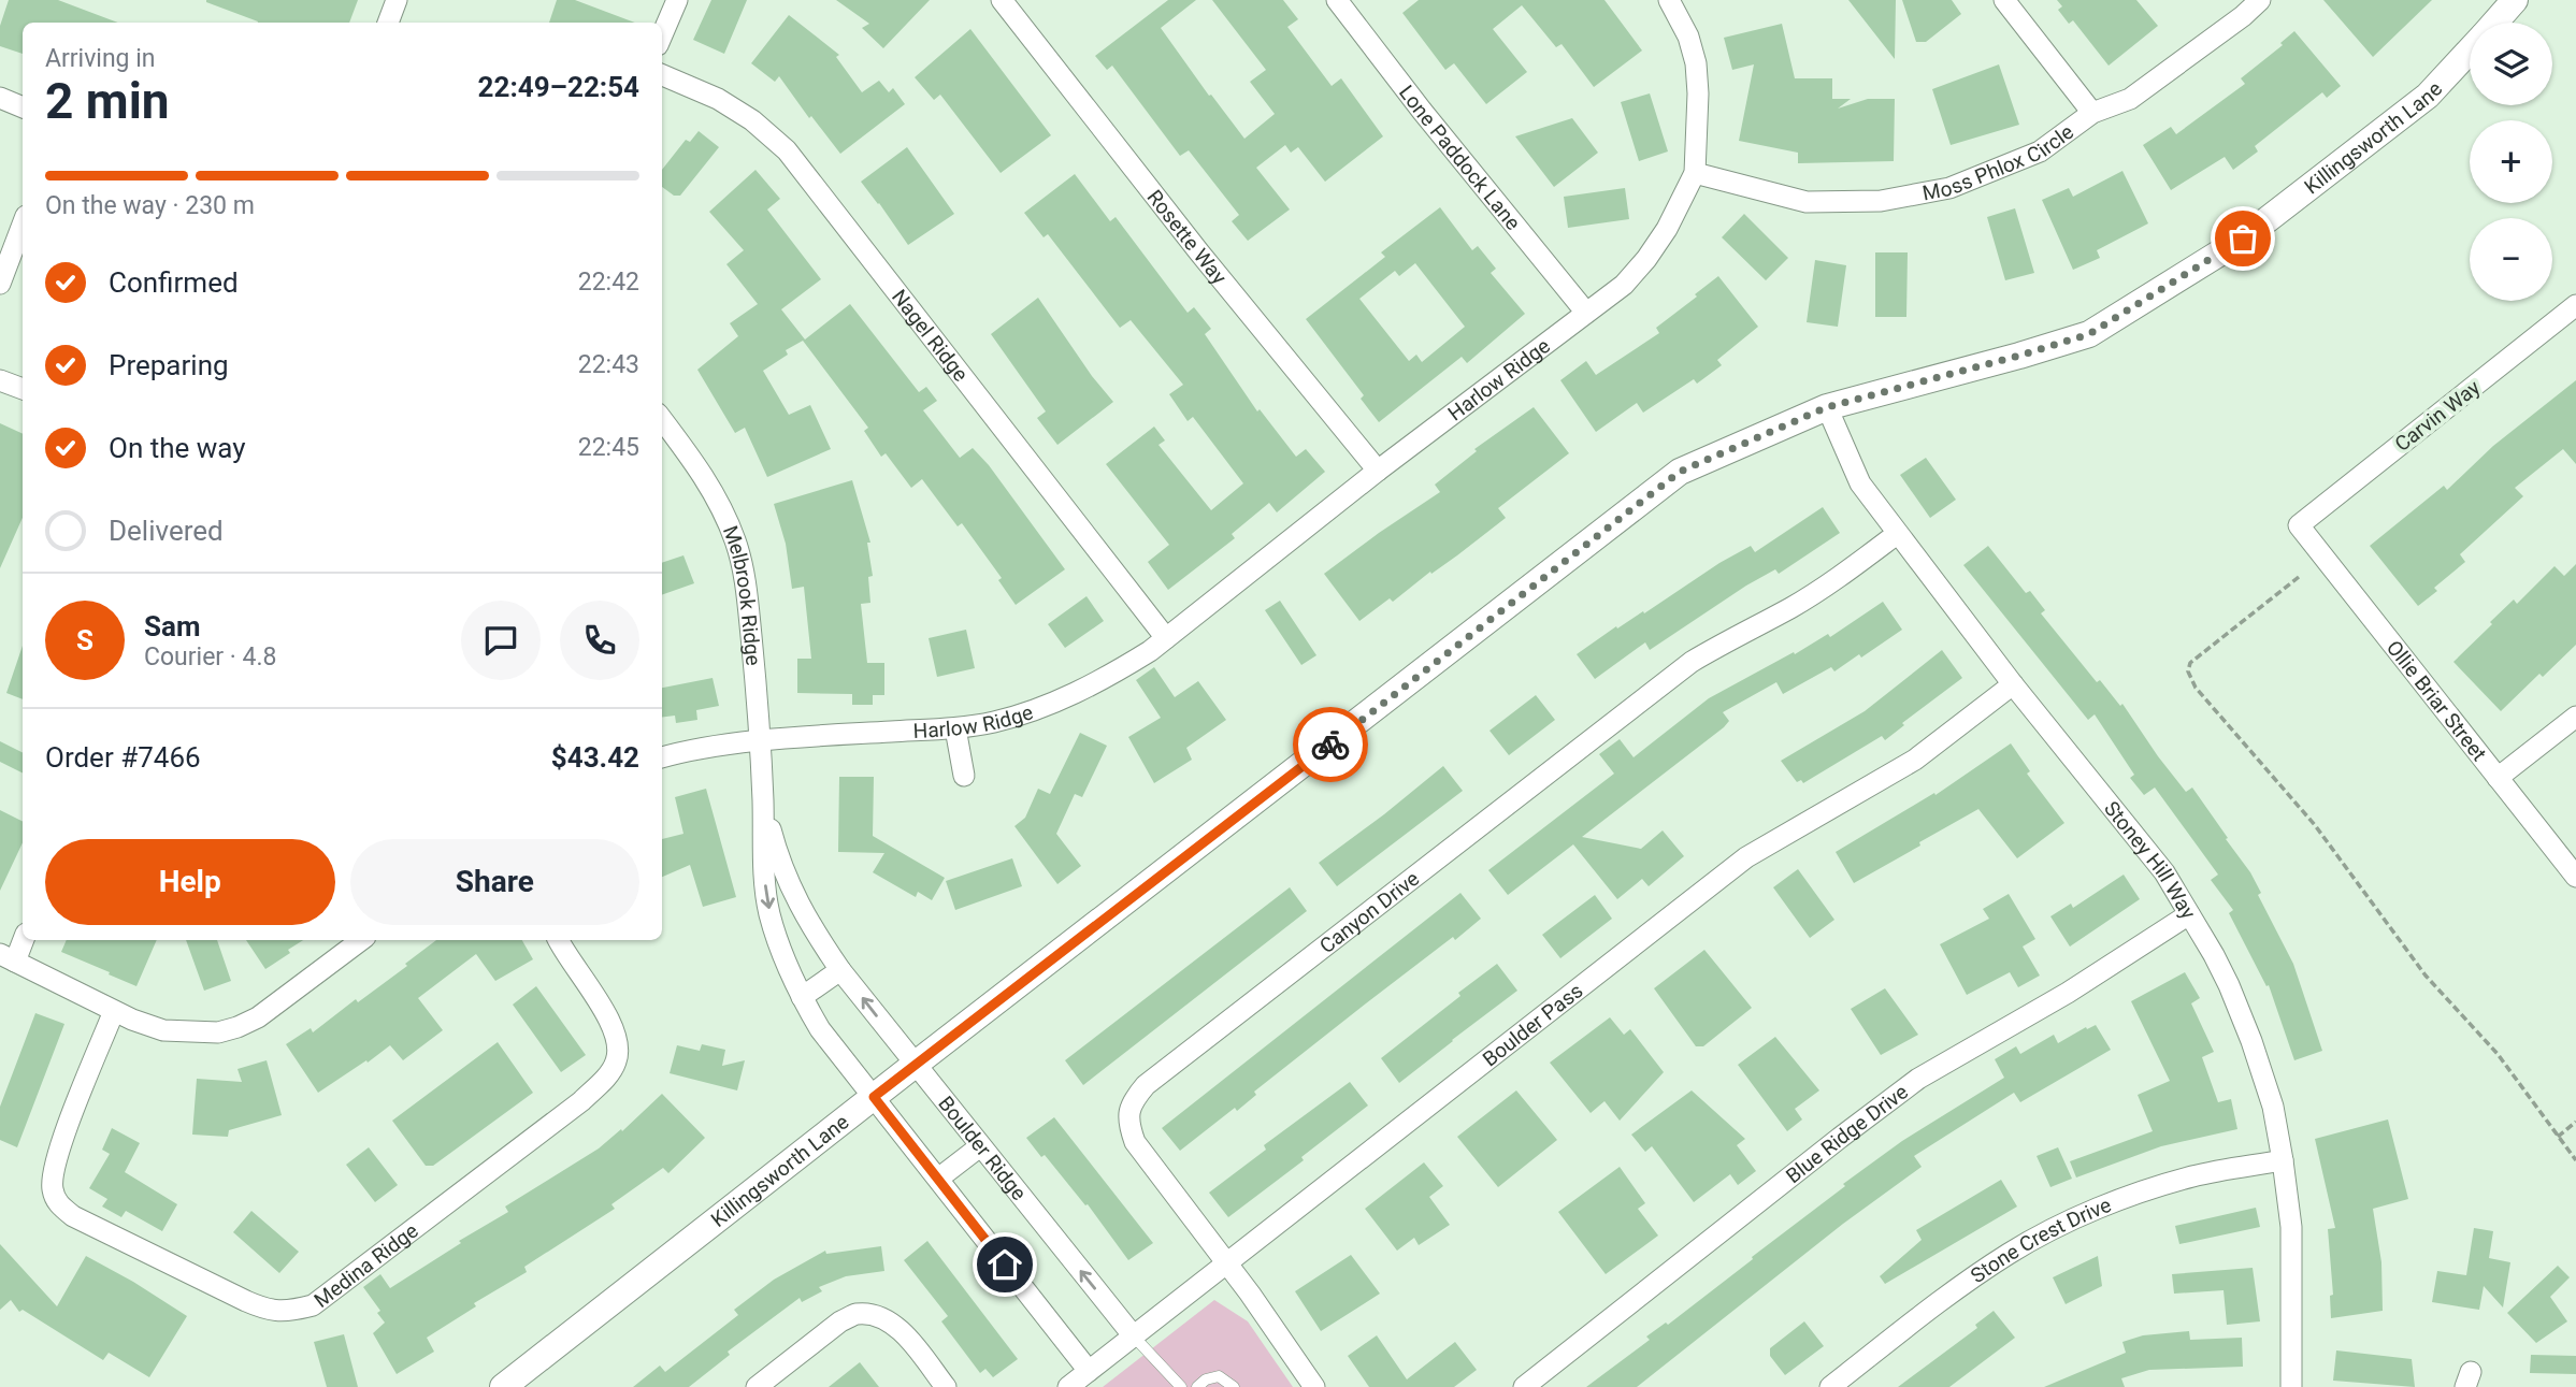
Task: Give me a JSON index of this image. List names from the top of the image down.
{
  "streets": {
    "street": [
      "Killingsworth Lane",
      "Lone Paddock Lane",
      "Moss Phlox Circle",
      "Rosette Way",
      "Nagel Ridge",
      "Harlow Ridge",
      "Carvin Way",
      "Melbrook Ridge",
      "Ollie Briar Street",
      "Stoney Hill Way",
      "Canyon Drive",
      "Boulder Pass",
      "Blue Ridge Drive",
      "Boulder Ridge",
      "Stone Crest Drive",
      "Medina Ridge"
    ]
  },
  "crossings": [
    ["Killingsworth Lane", "Melbrook Ridge"],
    ["Killingsworth Lane", "Stoney Hill Way"],
    ["Killingsworth Lane", "Boulder Ridge"],
    ["Lone Paddock Lane", "Harlow Ridge"],
    ["Moss Phlox Circle", "Harlow Ridge"],
    ["Rosette Way", "Harlow Ridge"],
    ["Nagel Ridge", "Harlow Ridge"],
    ["Harlow Ridge", "Melbrook Ridge"],
    ["Carvin Way", "Ollie Briar Street"],
    ["Melbrook Ridge", "Boulder Ridge"],
    ["Stoney Hill Way", "Canyon Drive"],
    ["Stoney Hill Way", "Boulder Pass"],
    ["Stoney Hill Way", "Blue Ridge Drive"],
    ["Stoney Hill Way", "Stone Crest Drive"],
    ["Canyon Drive", "Boulder Pass"],
    ["Boulder Pass", "Boulder Ridge"]
  ],
  "page": {
    "map_buttons": ["+", "−"],
    "heading": ["2 min", "Arriving in", "22:49–22:54"],
    "panel": [
      "Sam",
      "Courier · 4.8",
      "Order #7466",
      "$43.42"
    ],
    "bar": "On the way · 230 m",
    "list": [
      ["Confirmed", "22:42"],
      ["Preparing", "22:43"],
      ["On the way", "22:45"],
      "Delivered"
    ],
    "round": "S",
    "buttons": ["Help", "Share"]
  }
}
